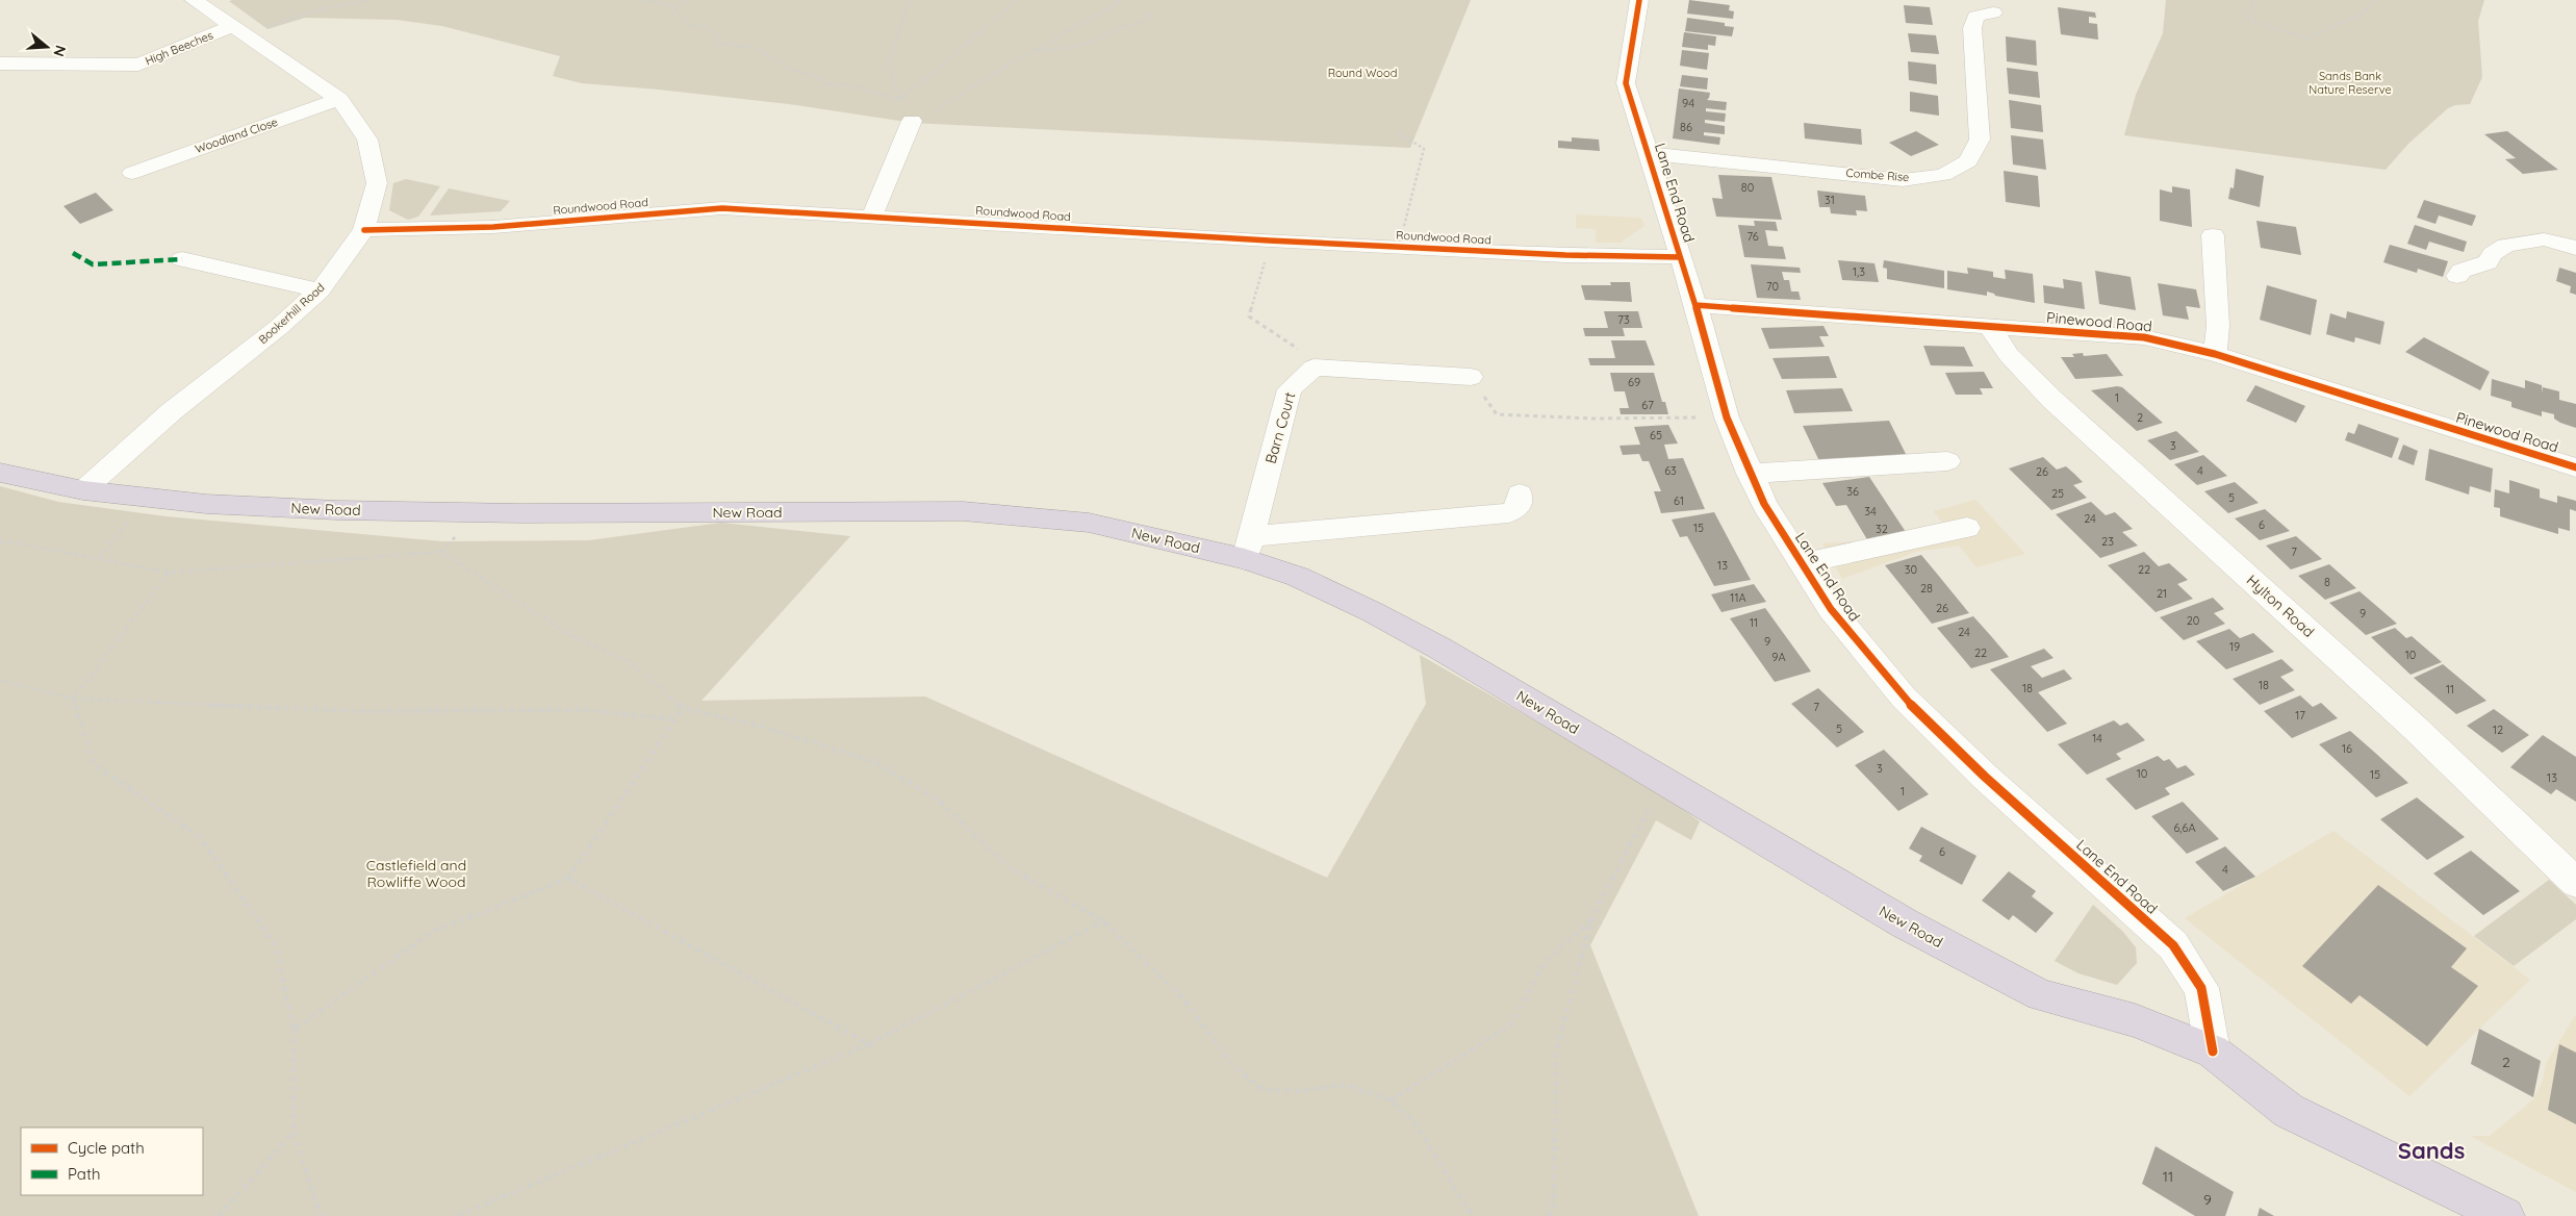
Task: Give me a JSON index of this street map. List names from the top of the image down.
{
  "streets": {
    "highway": ["New Road"],
    "street": [
      "High Beeches",
      "Woodland Close",
      "Combe Rise",
      "Lane End Road",
      "Roundwood Road",
      "Bookerhill Road",
      "Pinewood Road",
      "Barn Court",
      "Hylton Road"
    ]
  },
  "crossings": [
    ["High Beeches", "Bookerhill Road"],
    ["Woodland Close", "Bookerhill Road"],
    ["Combe Rise", "Lane End Road"],
    ["Lane End Road", "Roundwood Road"],
    ["Lane End Road", "Pinewood Road"],
    ["Lane End Road", "New Road"],
    ["Roundwood Road", "Bookerhill Road"],
    ["Bookerhill Road", "New Road"],
    ["Pinewood Road", "Hylton Road"],
    ["Barn Court", "New Road"]
  ],
  "districts": ["Sands"],
  "parks": ["Round Wood", "Sands Bank Nature Reserve", "Castlefield and Rowliffe Wood"],
  "house_numbers": [
    "94",
    "86",
    "80",
    "31",
    "76",
    "1,3",
    "70",
    "73",
    "69",
    "1",
    "67",
    "2",
    "65",
    "3",
    "63",
    "4",
    "26",
    "36",
    "25",
    "5",
    "61",
    "34",
    "24",
    "6",
    "15",
    "32",
    "23",
    "7",
    "13",
    "30",
    "22",
    "8",
    "28",
    "21",
    "11A",
    "26",
    "9",
    "20",
    "11",
    "24",
    "9",
    "19",
    "22",
    "10",
    "9A",
    "18",
    "18",
    "11",
    "7",
    "17",
    "5",
    "12",
    "14",
    "16",
    "3",
    "10",
    "15",
    "13",
    "1",
    "6,6A",
    "6",
    "4",
    "2",
    "11",
    "9"
  ],
  "legend": ["Cycle path", "Path"],
  "north": "right"
}
